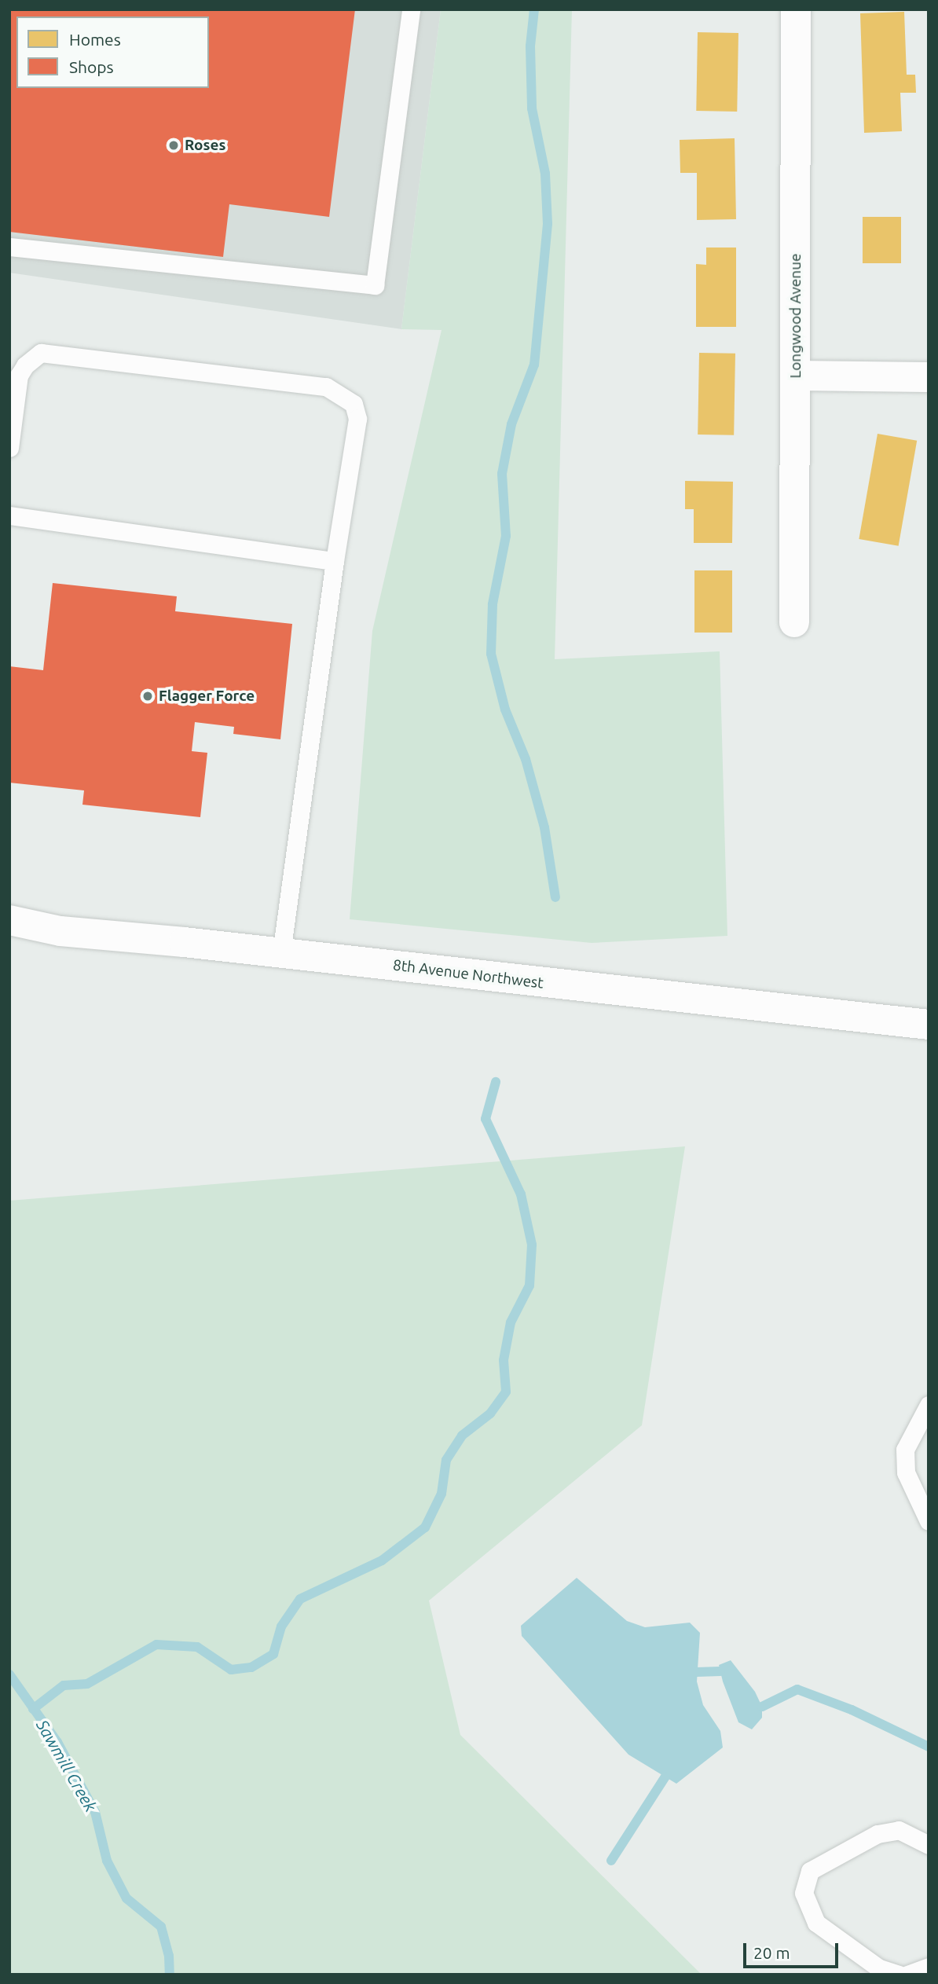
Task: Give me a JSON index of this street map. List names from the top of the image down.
{
  "streets": {
    "street": ["Longwood Avenue", "8th Avenue Northwest"]
  },
  "water": ["Sawmill Creek"],
  "places": ["Roses", "Flagger Force"],
  "legend": ["Homes", "Shops"],
  "scale_bar": "20 m"
}
